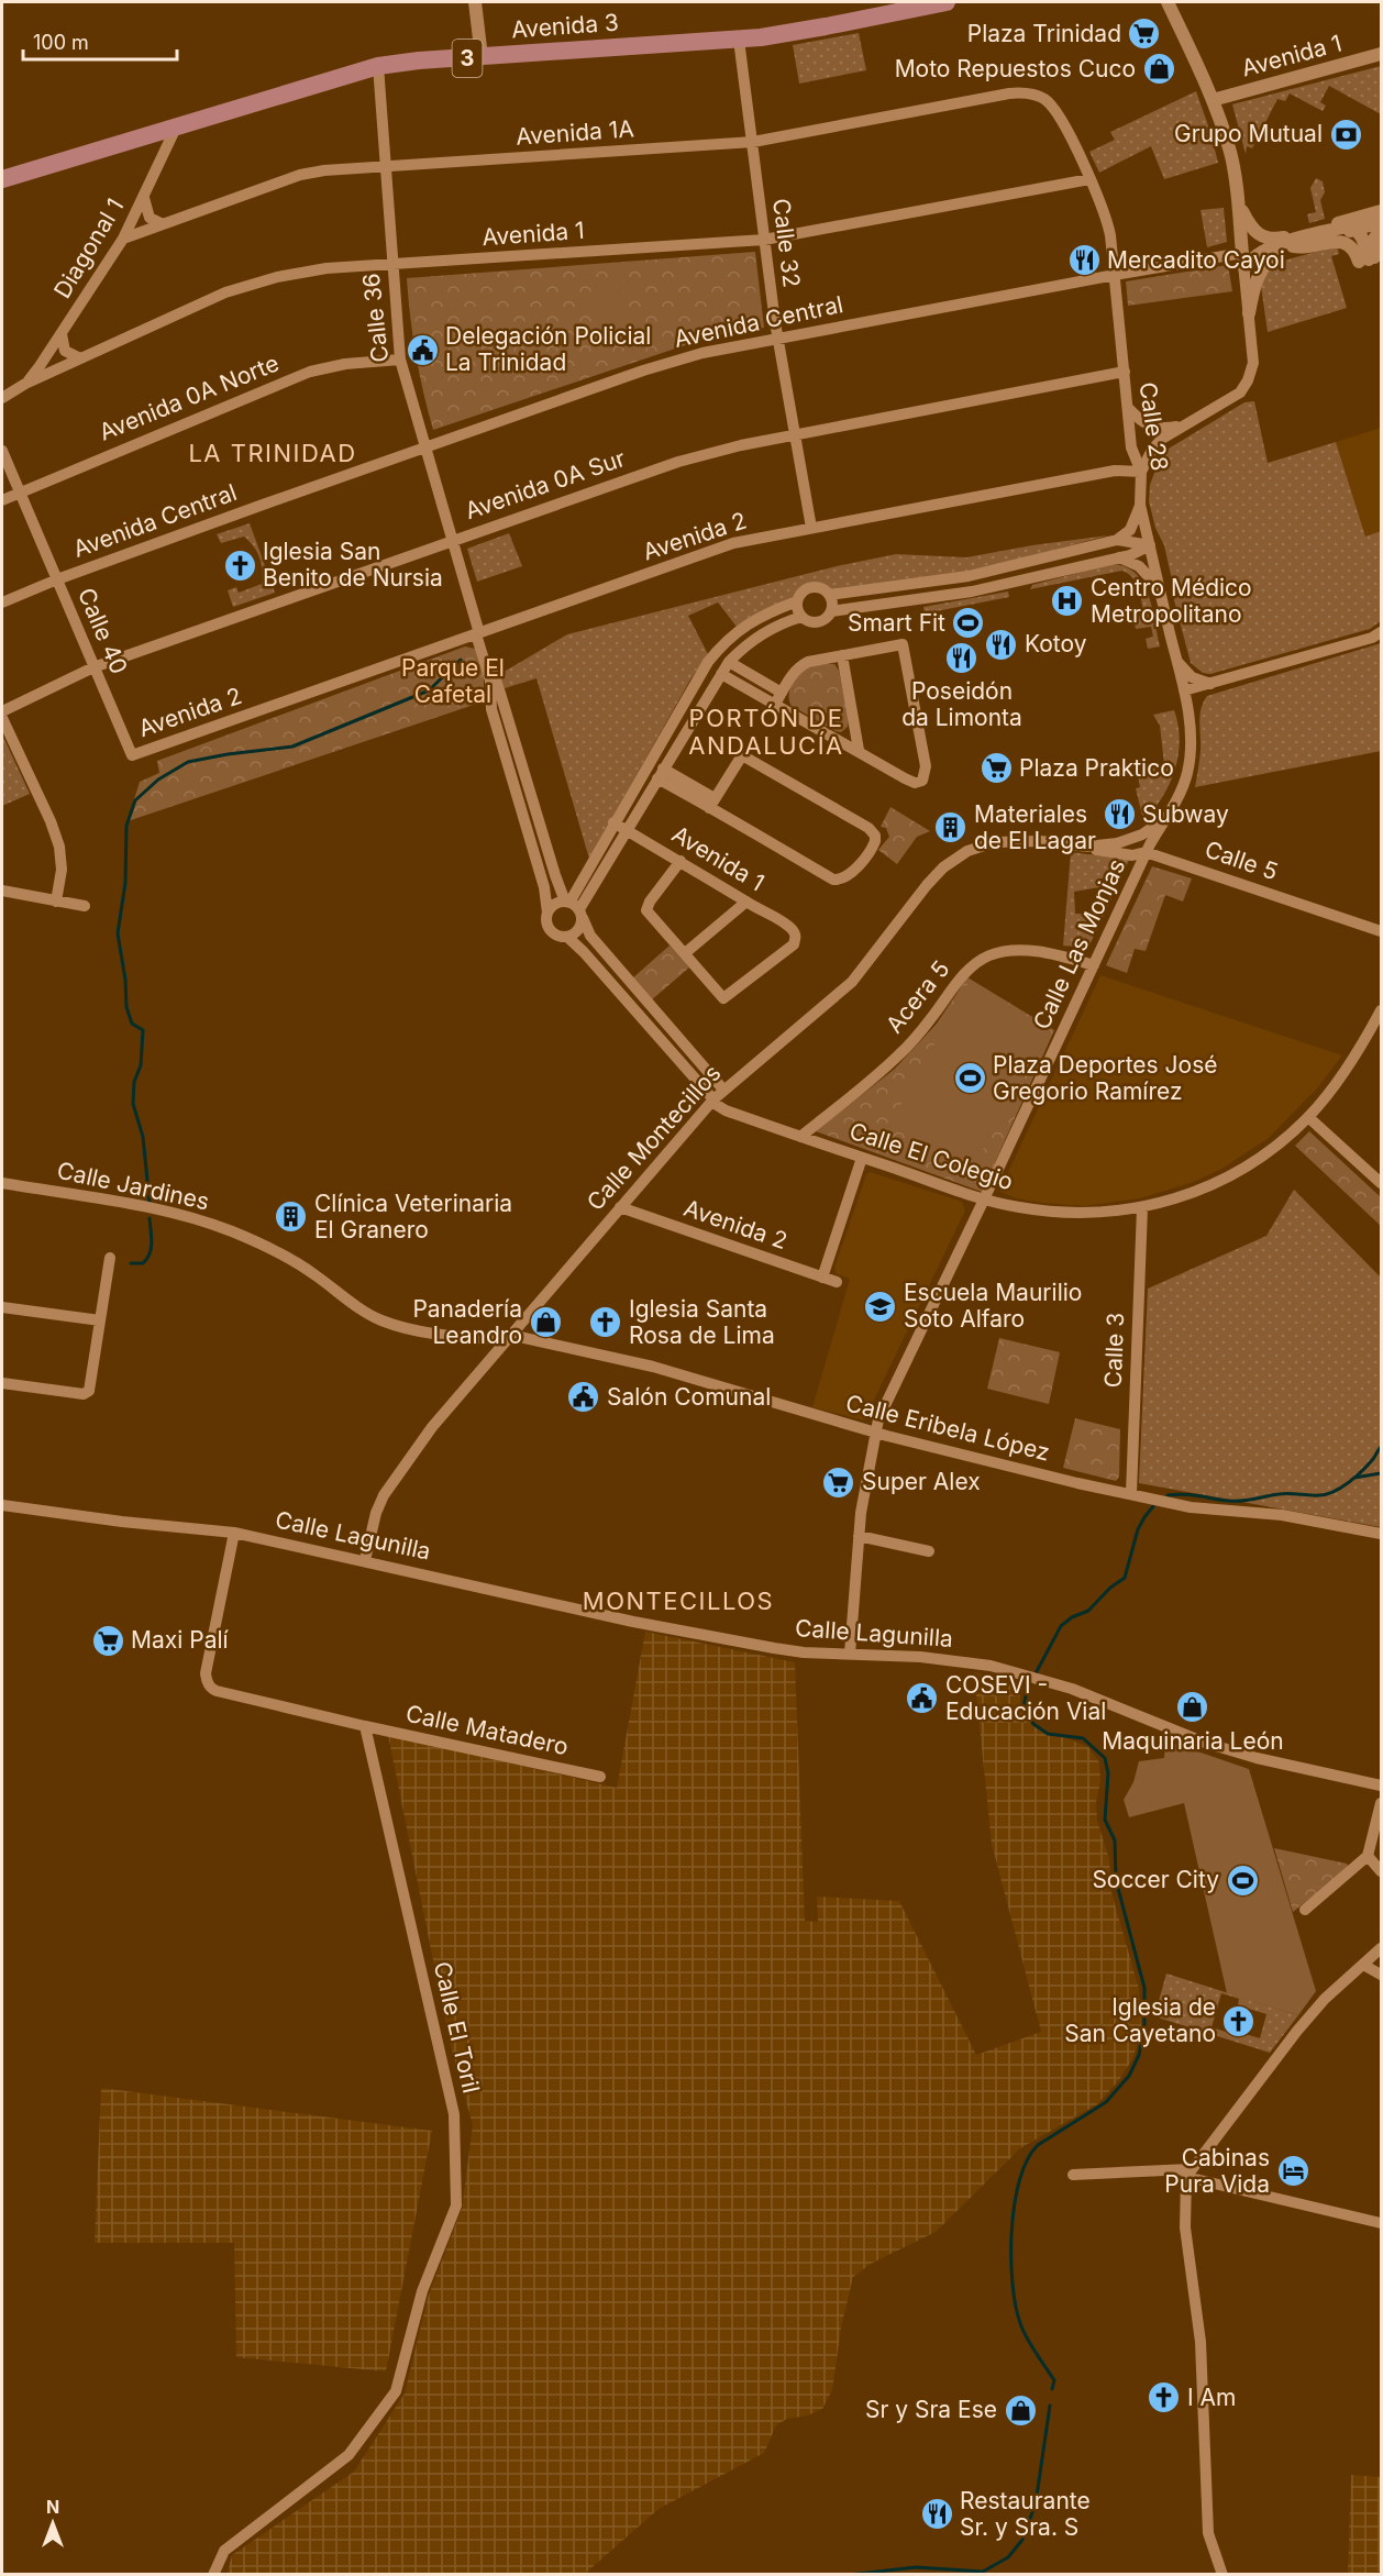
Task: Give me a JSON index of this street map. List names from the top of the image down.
{
  "streets": {
    "main road": ["Avenida 3", "3"],
    "street": [
      "Avenida 1",
      "Avenida 1A",
      "Calle 32",
      "Diagonal 1",
      "Calle 36",
      "Avenida Central",
      "Avenida 0A Norte",
      "Calle 28",
      "Avenida 0A Sur",
      "Avenida 2",
      "Calle 40",
      "Calle 5",
      "Calle Las Monjas",
      "Acera 5",
      "Calle Montecillos",
      "Calle El Colegio",
      "Calle Jardines",
      "Calle 3",
      "Calle Eribela López",
      "Calle Lagunilla",
      "Calle Matadero",
      "Calle El Toril"
    ]
  },
  "crossings": [
    ["Avenida 3", "Calle 32"],
    ["Avenida 3", "Diagonal 1"],
    ["Avenida 3", "Calle 36"],
    ["Avenida 1", "Calle 32"],
    ["Avenida 1", "Diagonal 1"],
    ["Avenida 1", "Calle 36"],
    ["Avenida 1", "Calle 28"],
    ["Avenida 1A", "Calle 32"],
    ["Avenida 1A", "Diagonal 1"],
    ["Avenida 1A", "Calle 36"],
    ["Avenida 1A", "Calle 28"],
    ["Calle 32", "Avenida Central"],
    ["Calle 32", "Avenida 0A Sur"],
    ["Calle 32", "Avenida 2"],
    ["Calle 36", "Avenida Central"],
    ["Calle 36", "Avenida 0A Norte"],
    ["Calle 36", "Avenida 0A Sur"],
    ["Calle 36", "Avenida 2"],
    ["Avenida Central", "Calle 28"],
    ["Avenida Central", "Calle 40"],
    ["Avenida 0A Norte", "Calle 40"],
    ["Calle 28", "Avenida 0A Sur"],
    ["Calle 28", "Avenida 2"],
    ["Calle 28", "Calle Las Monjas"],
    ["Calle 28", "Calle Montecillos"],
    ["Avenida 0A Sur", "Calle 40"],
    ["Avenida 2", "Calle 40"],
    ["Avenida 2", "Calle Montecillos"],
    ["Calle 5", "Calle Las Monjas"],
    ["Calle 5", "Calle Montecillos"],
    ["Calle Las Monjas", "Acera 5"],
    ["Calle Las Monjas", "Calle Montecillos"],
    ["Calle Las Monjas", "Calle El Colegio"],
    ["Calle Las Monjas", "Calle Eribela López"],
    ["Calle Las Monjas", "Calle Lagunilla"],
    ["Acera 5", "Calle El Colegio"],
    ["Calle Montecillos", "Calle El Colegio"],
    ["Calle Montecillos", "Calle Jardines"],
    ["Calle Montecillos", "Calle Eribela López"],
    ["Calle Montecillos", "Calle Lagunilla"],
    ["Calle El Colegio", "Calle 3"],
    ["Calle Jardines", "Calle Eribela López"],
    ["Calle 3", "Calle Eribela López"],
    ["Calle Matadero", "Calle El Toril"]
  ],
  "districts": ["LA TRINIDAD", "PORTÓN DE ANDALUCÍA", "MONTECILLOS"],
  "parks": ["Parque El Cafetal"],
  "places": {
    "supermarket": [
      "Plaza Trinidad",
      "Plaza Praktico",
      "Super Alex",
      "Maxi Palí"
    ],
    "shop": [
      "Moto Repuestos Cuco",
      "Panadería Leandro",
      "Maquinaria León",
      "Sr y Sra Ese"
    ],
    "bank": ["Grupo Mutual"],
    "restaurant": [
      "Mercadito Cayoi",
      "Kotoy",
      "Poseidón da Limonta",
      "Subway",
      "Restaurante Sr. y Sra. S"
    ],
    "public building": ["Delegación Policial La Trinidad", "Salón Comunal", "COSEVI - Educación Vial"],
    "church": [
      "Iglesia San Benito de Nursia",
      "Iglesia Santa Rosa de Lima",
      "Iglesia de San Cayetano",
      "I Am"
    ],
    "hospital": ["Centro Médico Metropolitano"],
    "sports": ["Smart Fit", "Plaza Deportes José Gregorio Ramírez", "Soccer City"],
    "building": ["Materiales de El Lagar", "Clínica Veterinaria El Granero"],
    "school or university": ["Escuela Maurilio Soto Alfaro"],
    "hotel": ["Cabinas Pura Vida"]
  },
  "scale_bar": "100 m",
  "north": "top"
}
